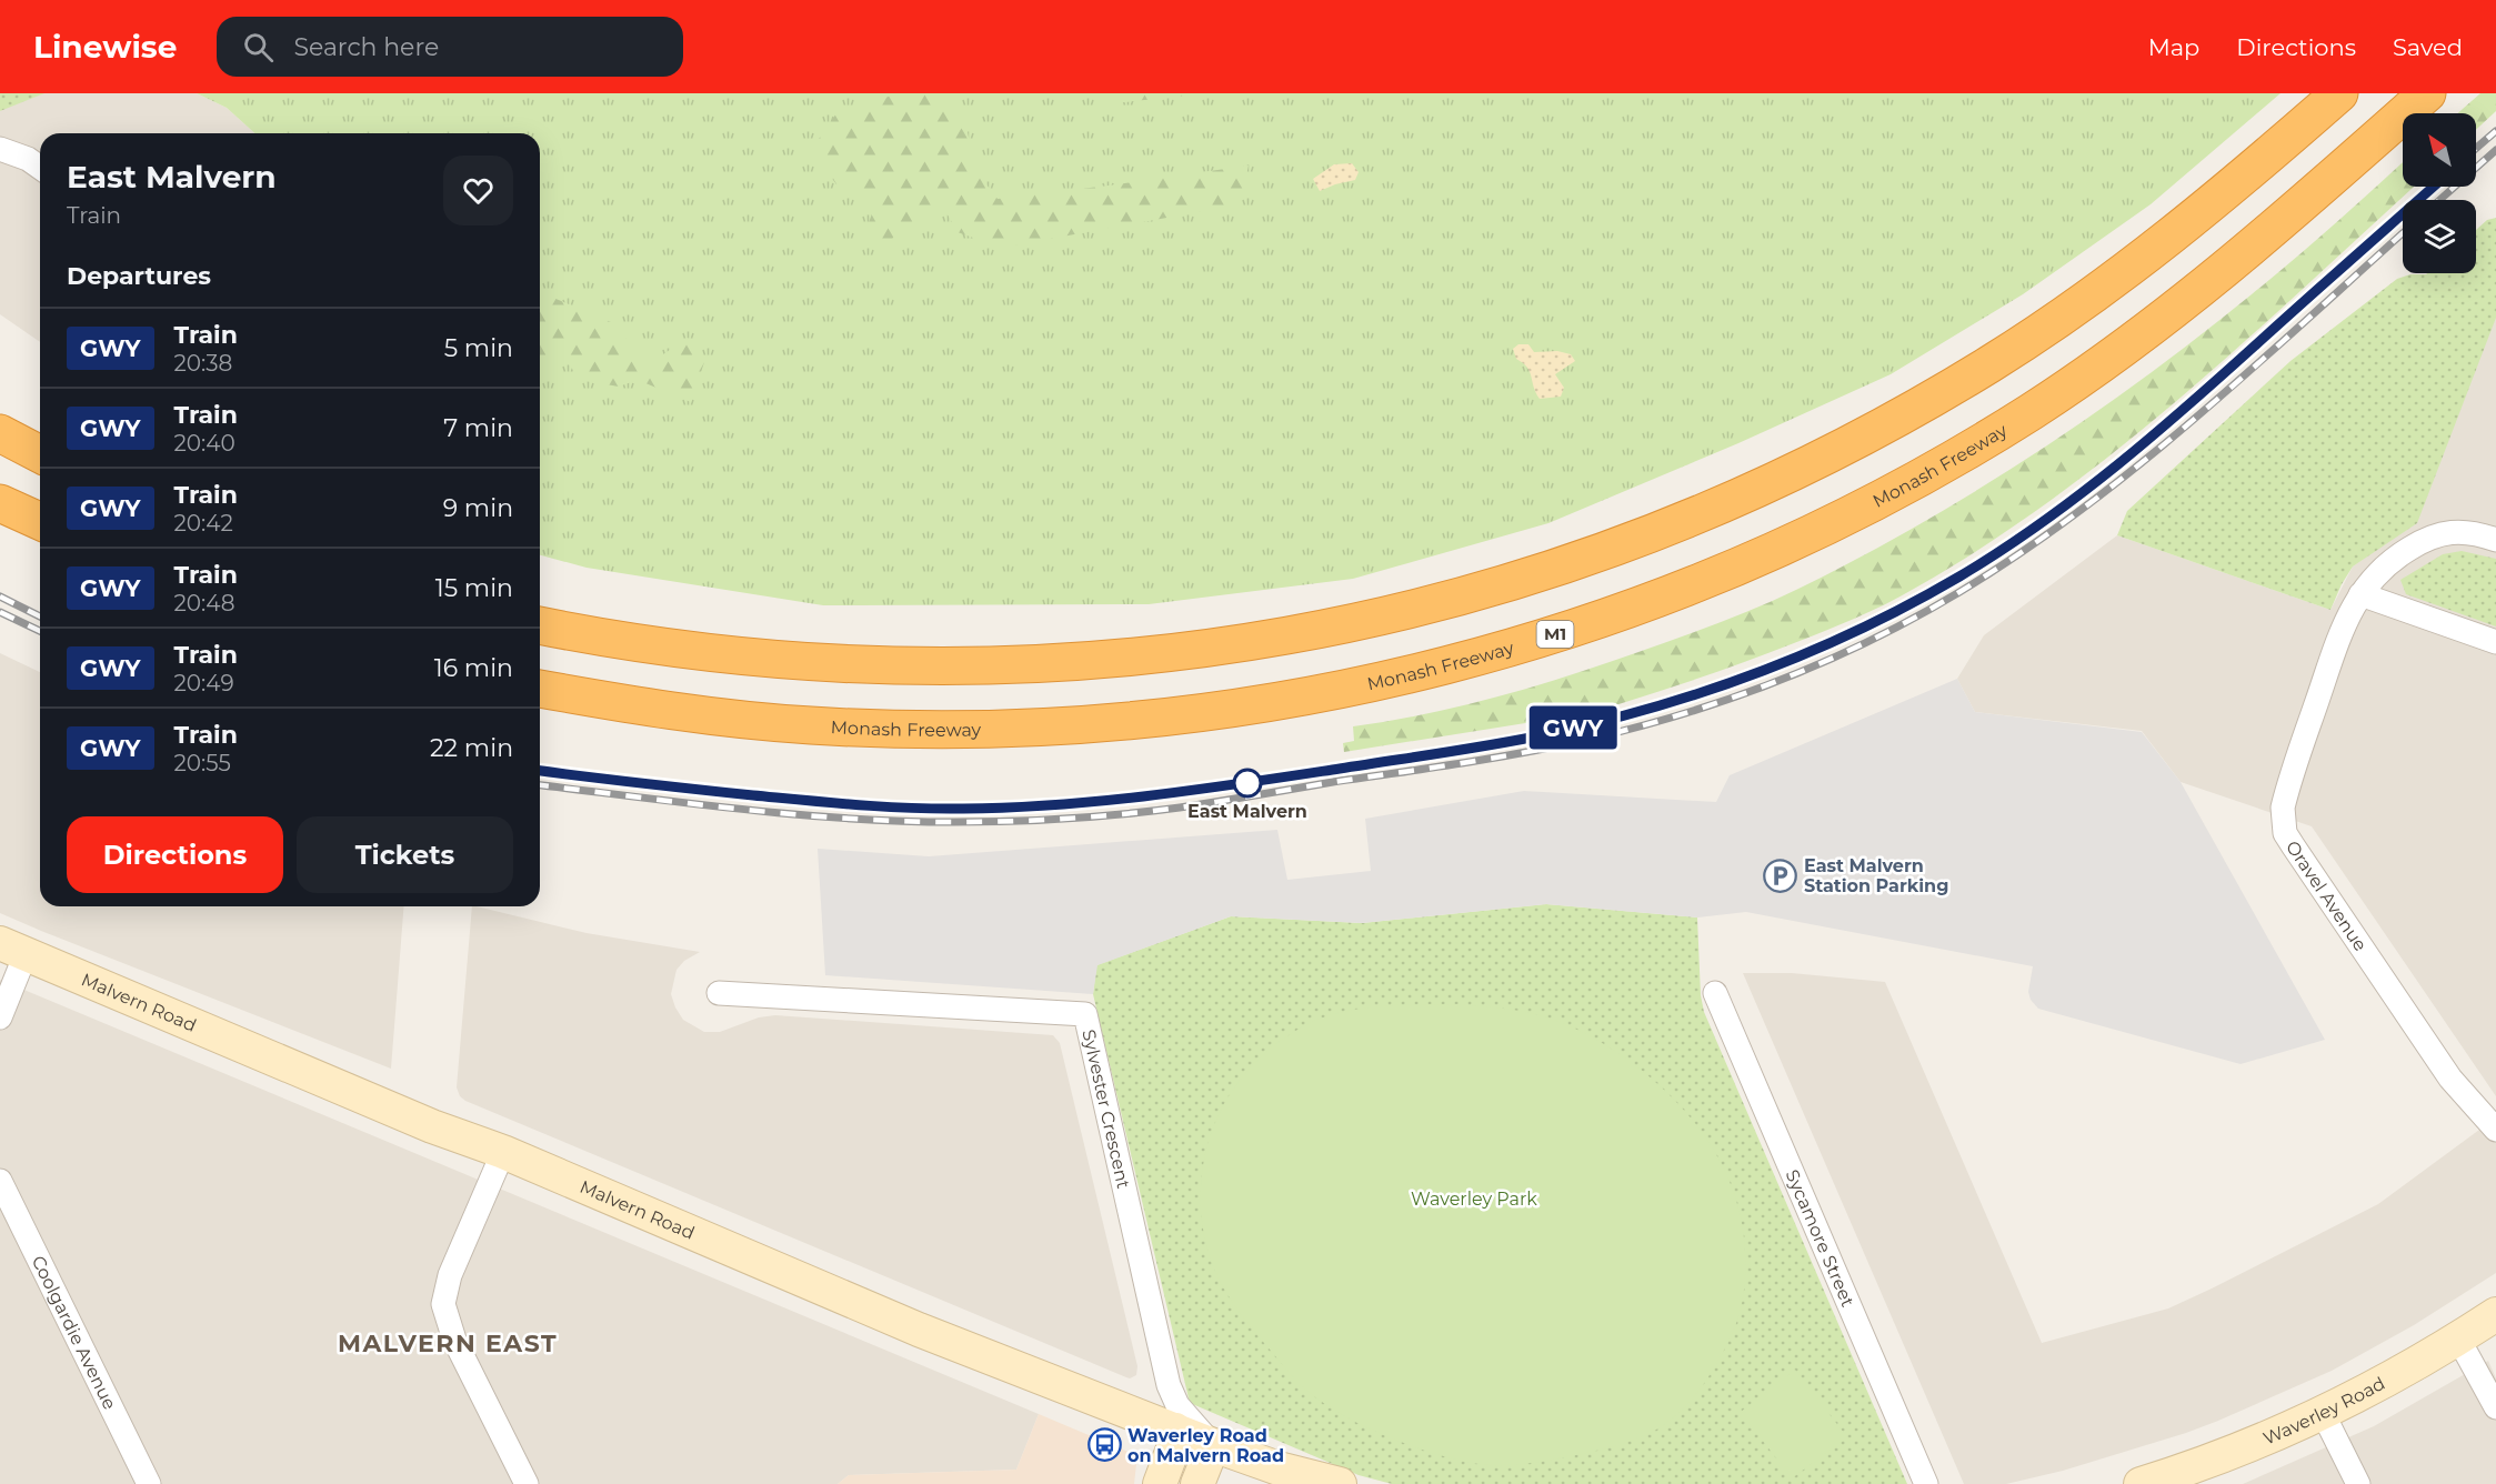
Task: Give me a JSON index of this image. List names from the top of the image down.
{
  "streets": {
    "highway": ["Monash Freeway", "M1"],
    "main road": ["Malvern Road", "Waverley Road"],
    "street": [
      "Oravel Avenue",
      "Sylvester Crescent",
      "Sycamore Street",
      "Coolgardie Avenue"
    ]
  },
  "crossings": [
    ["Malvern Road", "Sylvester Crescent"]
  ],
  "districts": ["MALVERN EAST"],
  "parks": ["Waverley Park"],
  "places": {
    "other": ["East Malvern"],
    "parking": ["East Malvern Station Parking"],
    "bus stop": ["Waverley Road on Malvern Road"]
  },
  "north": "top left",
  "page": {
    "header": "Linewise",
    "search": "Search here",
    "nav": ["Map", "Directions", "Saved"],
    "on_map": "GWY",
    "heading": [
      ["East Malvern", "Train"],
      "Departures"
    ],
    "list": [
      {
        "mark": "GWY",
        "name": "Train",
        "note": "20:38",
        "value": "5 min"
      },
      {
        "mark": "GWY",
        "name": "Train",
        "note": "20:40",
        "value": "7 min"
      },
      {
        "mark": "GWY",
        "name": "Train",
        "note": "20:42",
        "value": "9 min"
      },
      {
        "mark": "GWY",
        "name": "Train",
        "note": "20:48",
        "value": "15 min"
      },
      {
        "mark": "GWY",
        "name": "Train",
        "note": "20:49",
        "value": "16 min"
      },
      {
        "mark": "GWY",
        "name": "Train",
        "note": "20:55",
        "value": "22 min"
      }
    ],
    "buttons": ["Directions", "Tickets"]
  }
}
